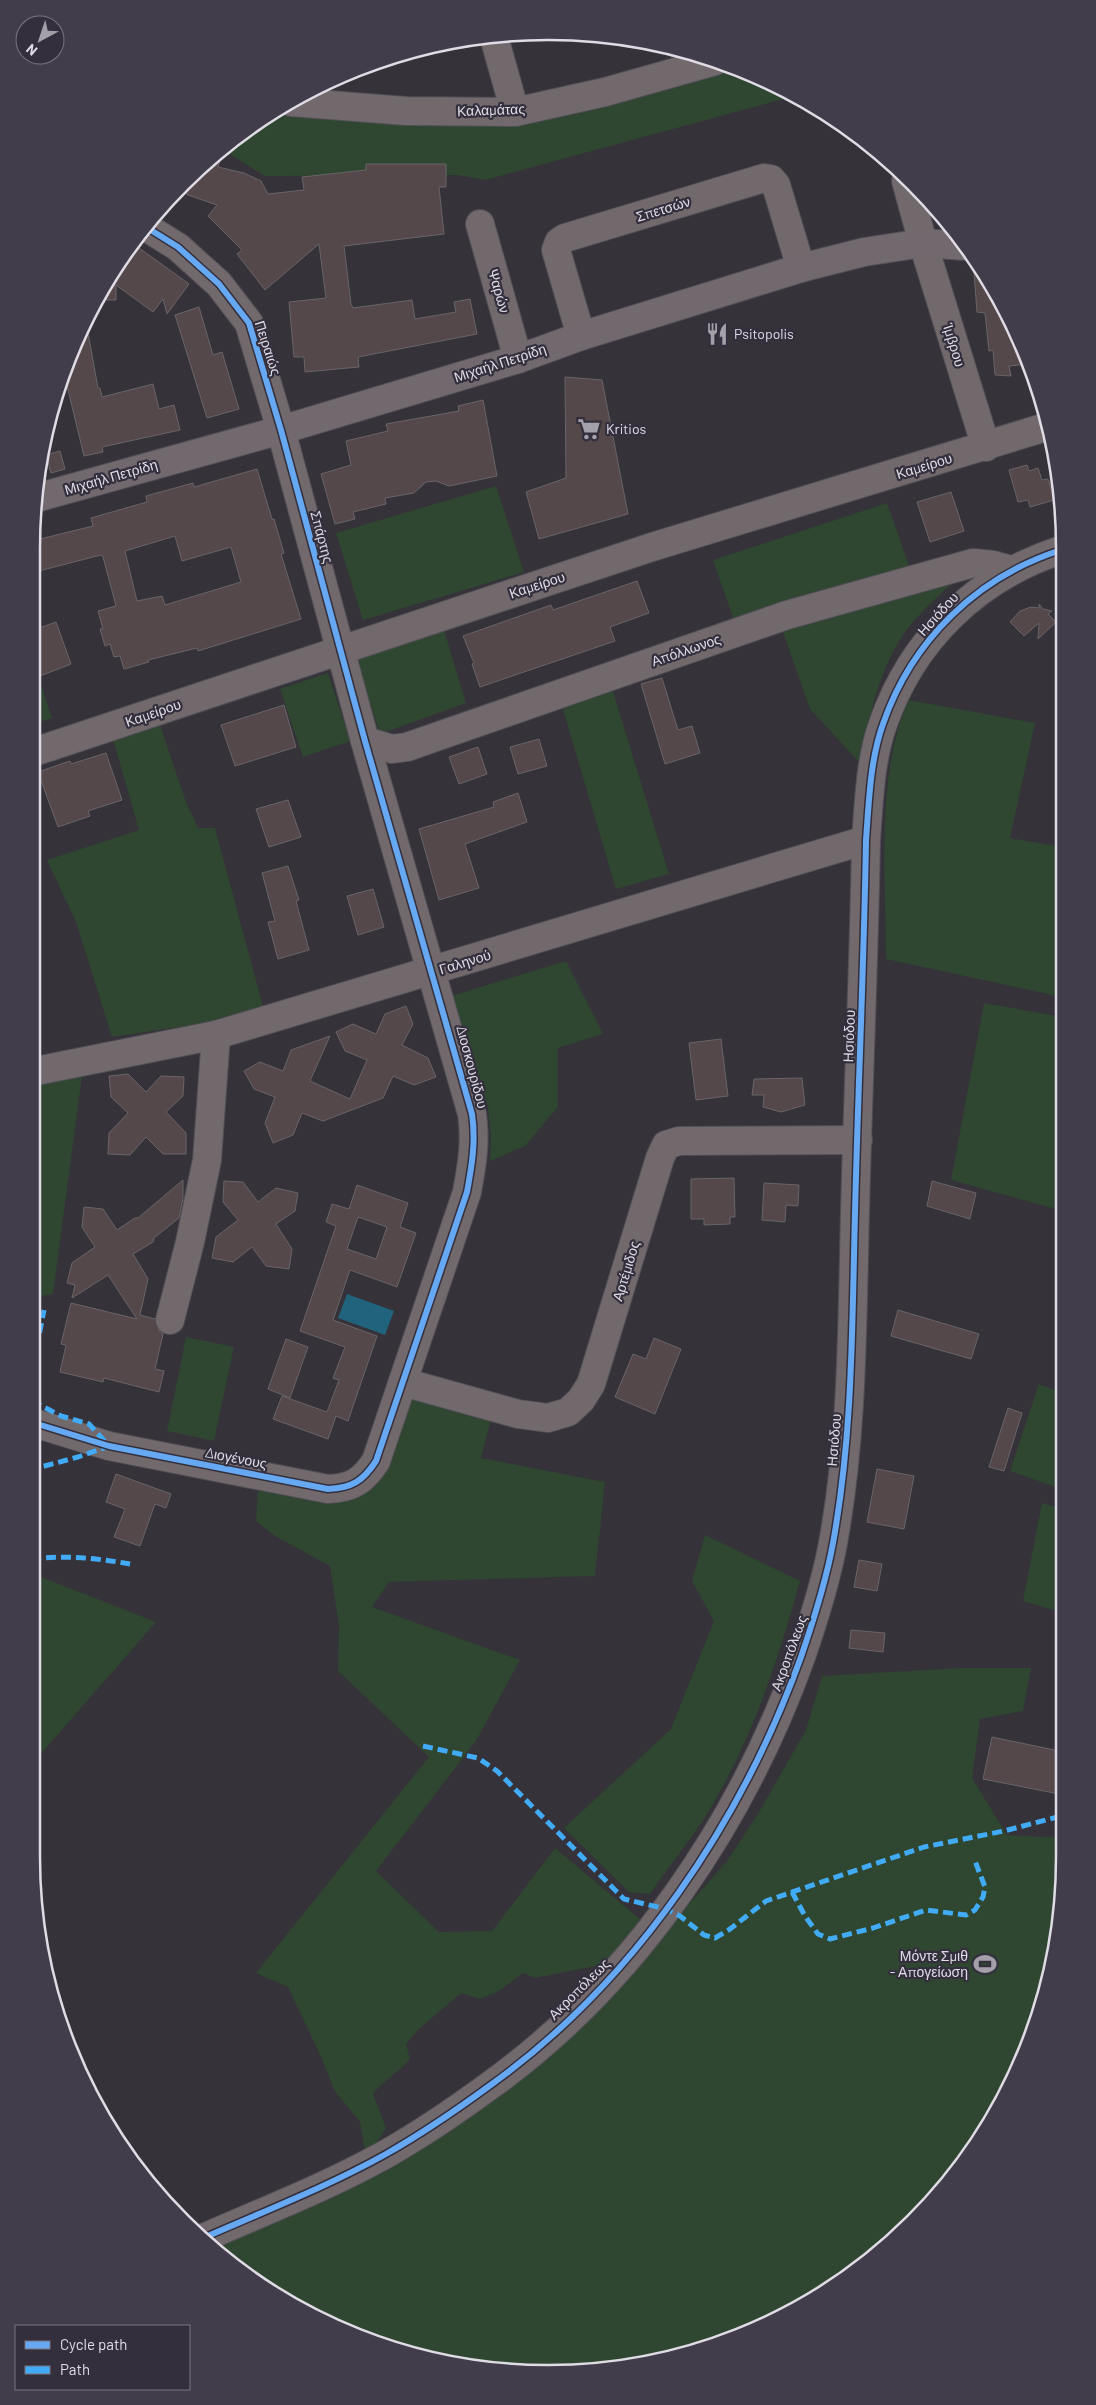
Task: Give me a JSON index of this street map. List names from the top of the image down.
{
  "streets": {
    "main road": ["Μιχαήλ Πετρίδη"],
    "street": [
      "Καλαμάτας",
      "Σπετσών",
      "Ψαρών",
      "Ίμβρου",
      "Πειραιώς",
      "Καμείρου",
      "Σπάρτης",
      "Ησιόδου",
      "Απόλλωνος",
      "Γαληνού",
      "Διοσκουρίδου",
      "Αρτέμιδος",
      "Διογένους",
      "Ακροπόλεως"
    ]
  },
  "crossings": [
    ["Σπετσών", "Μιχαήλ Πετρίδη"],
    ["Ψαρών", "Μιχαήλ Πετρίδη"],
    ["Ίμβρου", "Μιχαήλ Πετρίδη"],
    ["Ίμβρου", "Καμείρου"],
    ["Πειραιώς", "Μιχαήλ Πετρίδη"],
    ["Πειραιώς", "Σπάρτης"],
    ["Μιχαήλ Πετρίδη", "Σπάρτης"],
    ["Καμείρου", "Σπάρτης"],
    ["Καμείρου", "Διοσκουρίδου"],
    ["Σπάρτης", "Διοσκουρίδου"],
    ["Ησιόδου", "Απόλλωνος"],
    ["Ησιόδου", "Γαληνού"],
    ["Ησιόδου", "Αρτέμιδος"],
    ["Ησιόδου", "Ακροπόλεως"],
    ["Απόλλωνος", "Διοσκουρίδου"],
    ["Γαληνού", "Διοσκουρίδου"],
    ["Διοσκουρίδου", "Αρτέμιδος"],
    ["Διοσκουρίδου", "Διογένους"]
  ],
  "places": {
    "restaurant": ["Psitopolis"],
    "supermarket": ["Kritios"],
    "sports": ["Μόντε Σμιθ - Απογείωση"]
  },
  "legend": ["Cycle path", "Path"],
  "north": "bottom left"
}
